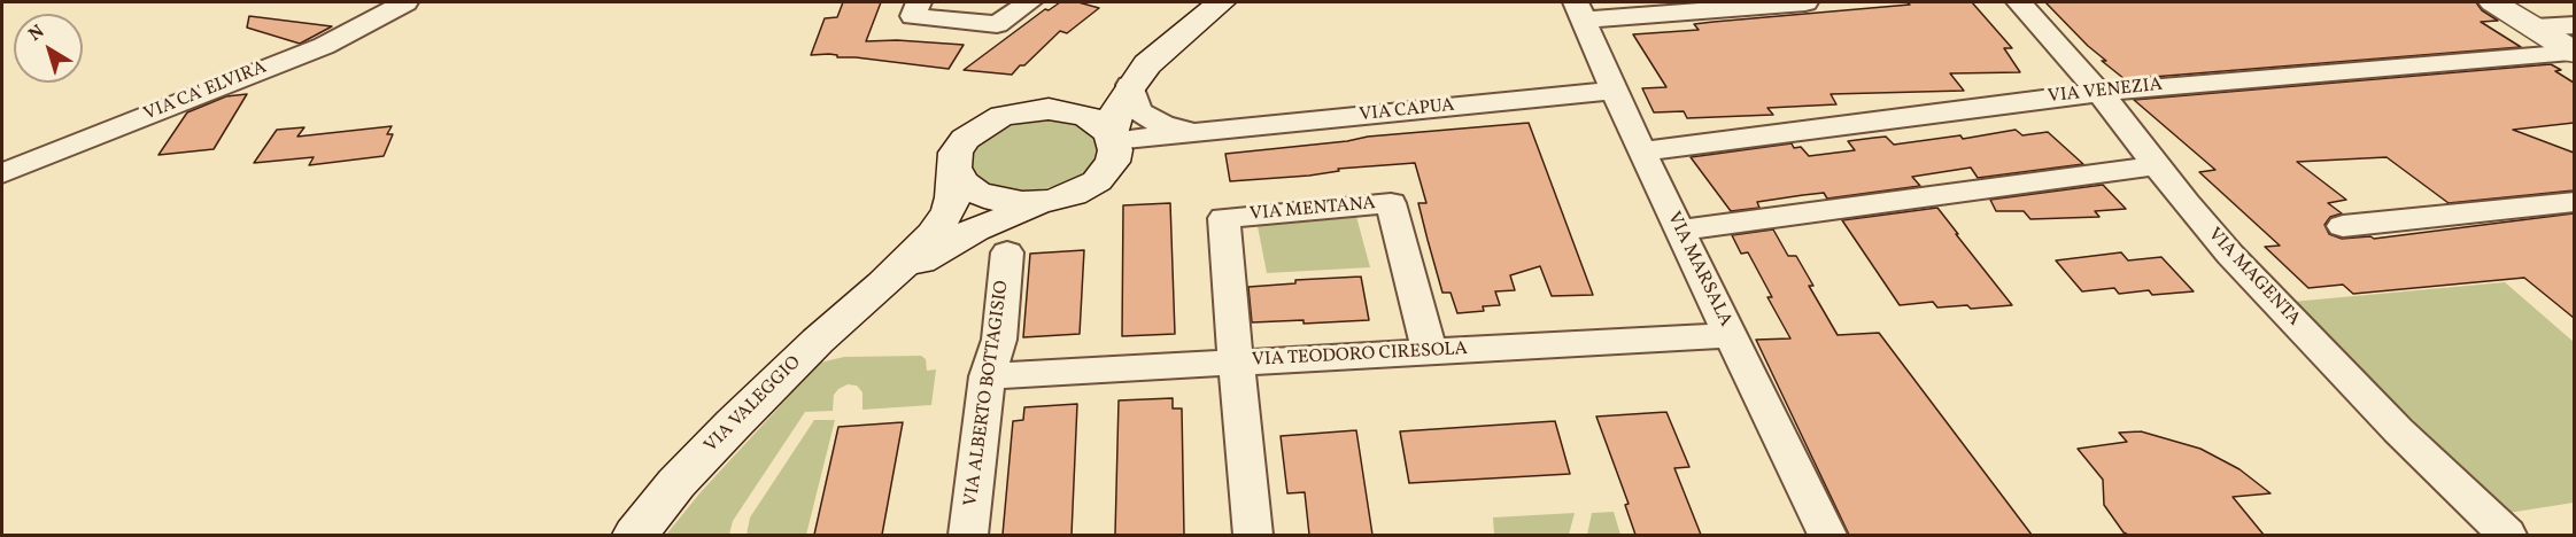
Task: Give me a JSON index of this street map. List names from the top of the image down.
{
  "streets": {
    "main road": ["VIA VALEGGIO"],
    "street": [
      "VIA CA' ELVIRA",
      "VIA VENEZIA",
      "VIA CAPUA",
      "VIA MENTANA",
      "VIA MARSALA",
      "VIA MAGENTA",
      "VIA TEODORO CIRESOLA",
      "VIA ALBERTO BOTTAGISIO"
    ]
  },
  "crossings": [
    ["VIA VENEZIA", "VIA MARSALA"],
    ["VIA VENEZIA", "VIA MAGENTA"],
    ["VIA CAPUA", "VIA MARSALA"],
    ["VIA CAPUA", "VIA VALEGGIO"],
    ["VIA MENTANA", "VIA TEODORO CIRESOLA"],
    ["VIA MARSALA", "VIA TEODORO CIRESOLA"],
    ["VIA TEODORO CIRESOLA", "VIA ALBERTO BOTTAGISIO"]
  ],
  "north": "top left"
}
